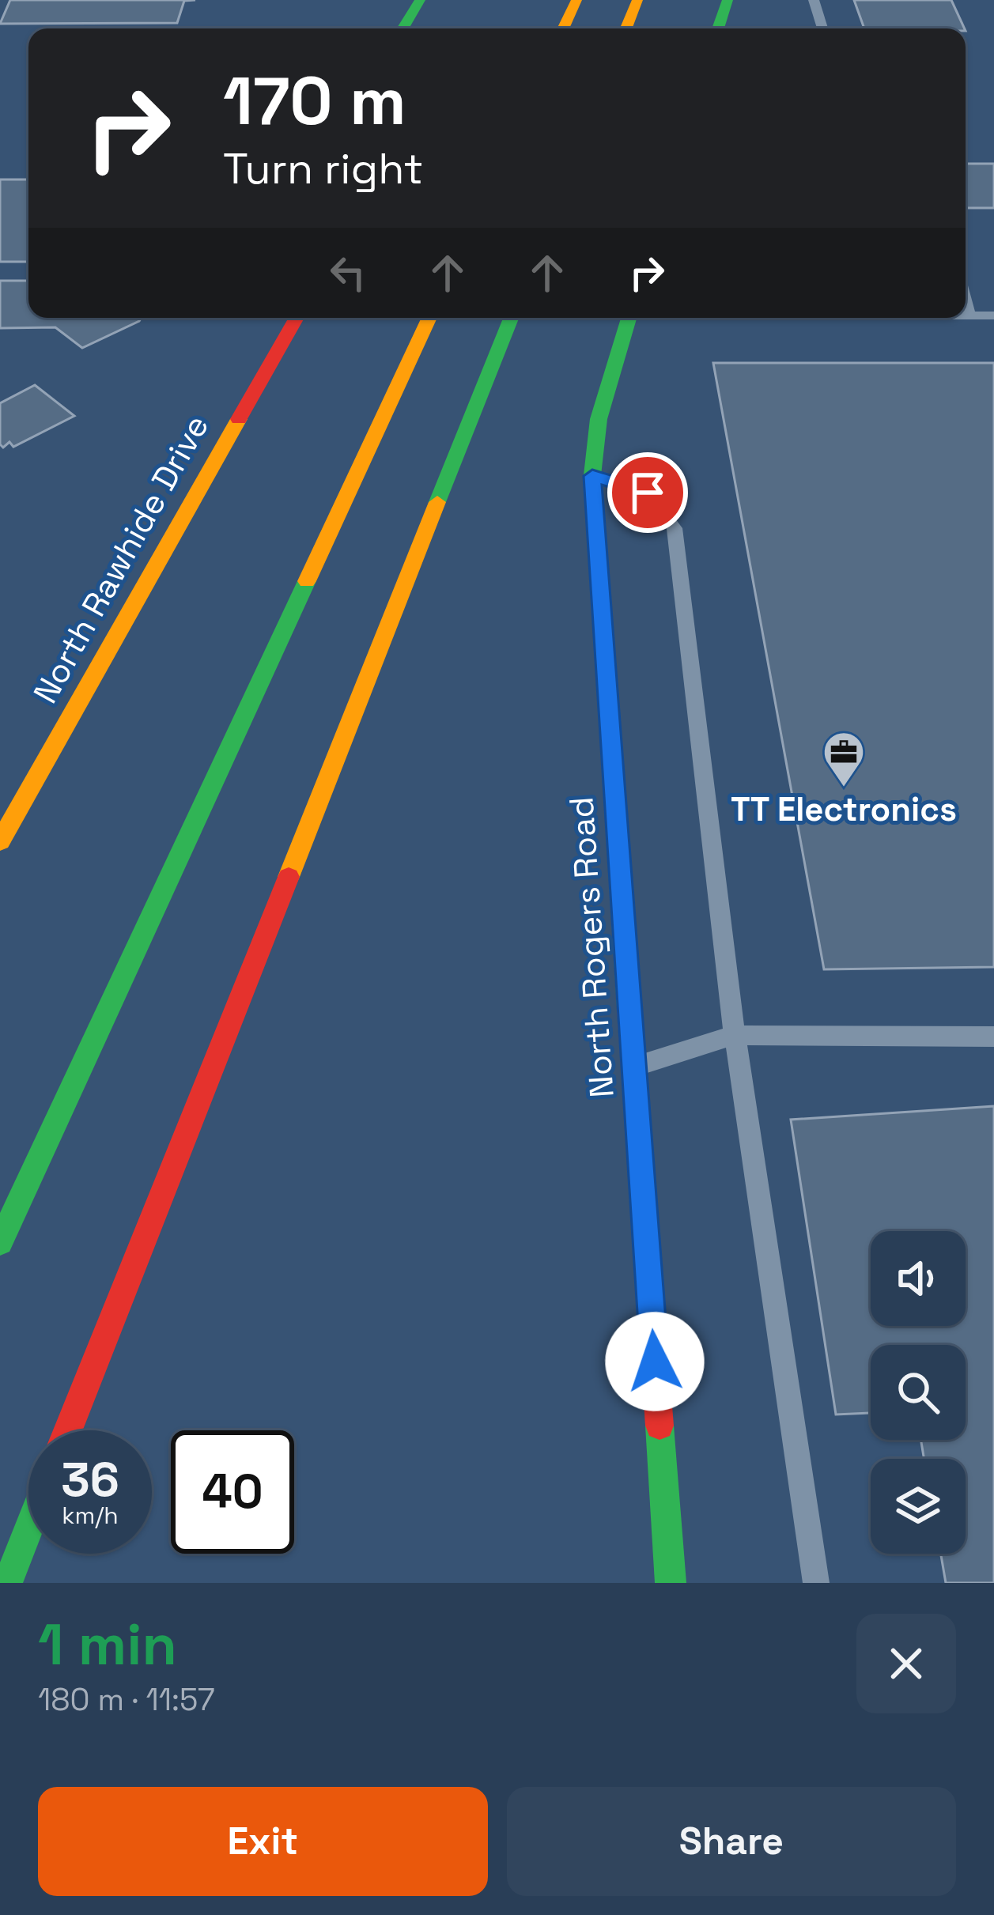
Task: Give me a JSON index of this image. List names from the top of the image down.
{
  "streets": {
    "main road": ["North Rawhide Drive", "North Rogers Road"]
  },
  "places": {
    "office": ["TT Electronics"]
  },
  "page": {
    "turn": ["170 m", "Turn right"],
    "speed": "36 km/h",
    "limit": "40",
    "heading": ["1 min", "180 m · 11:57"],
    "buttons": ["Exit", "Share"]
  }
}
